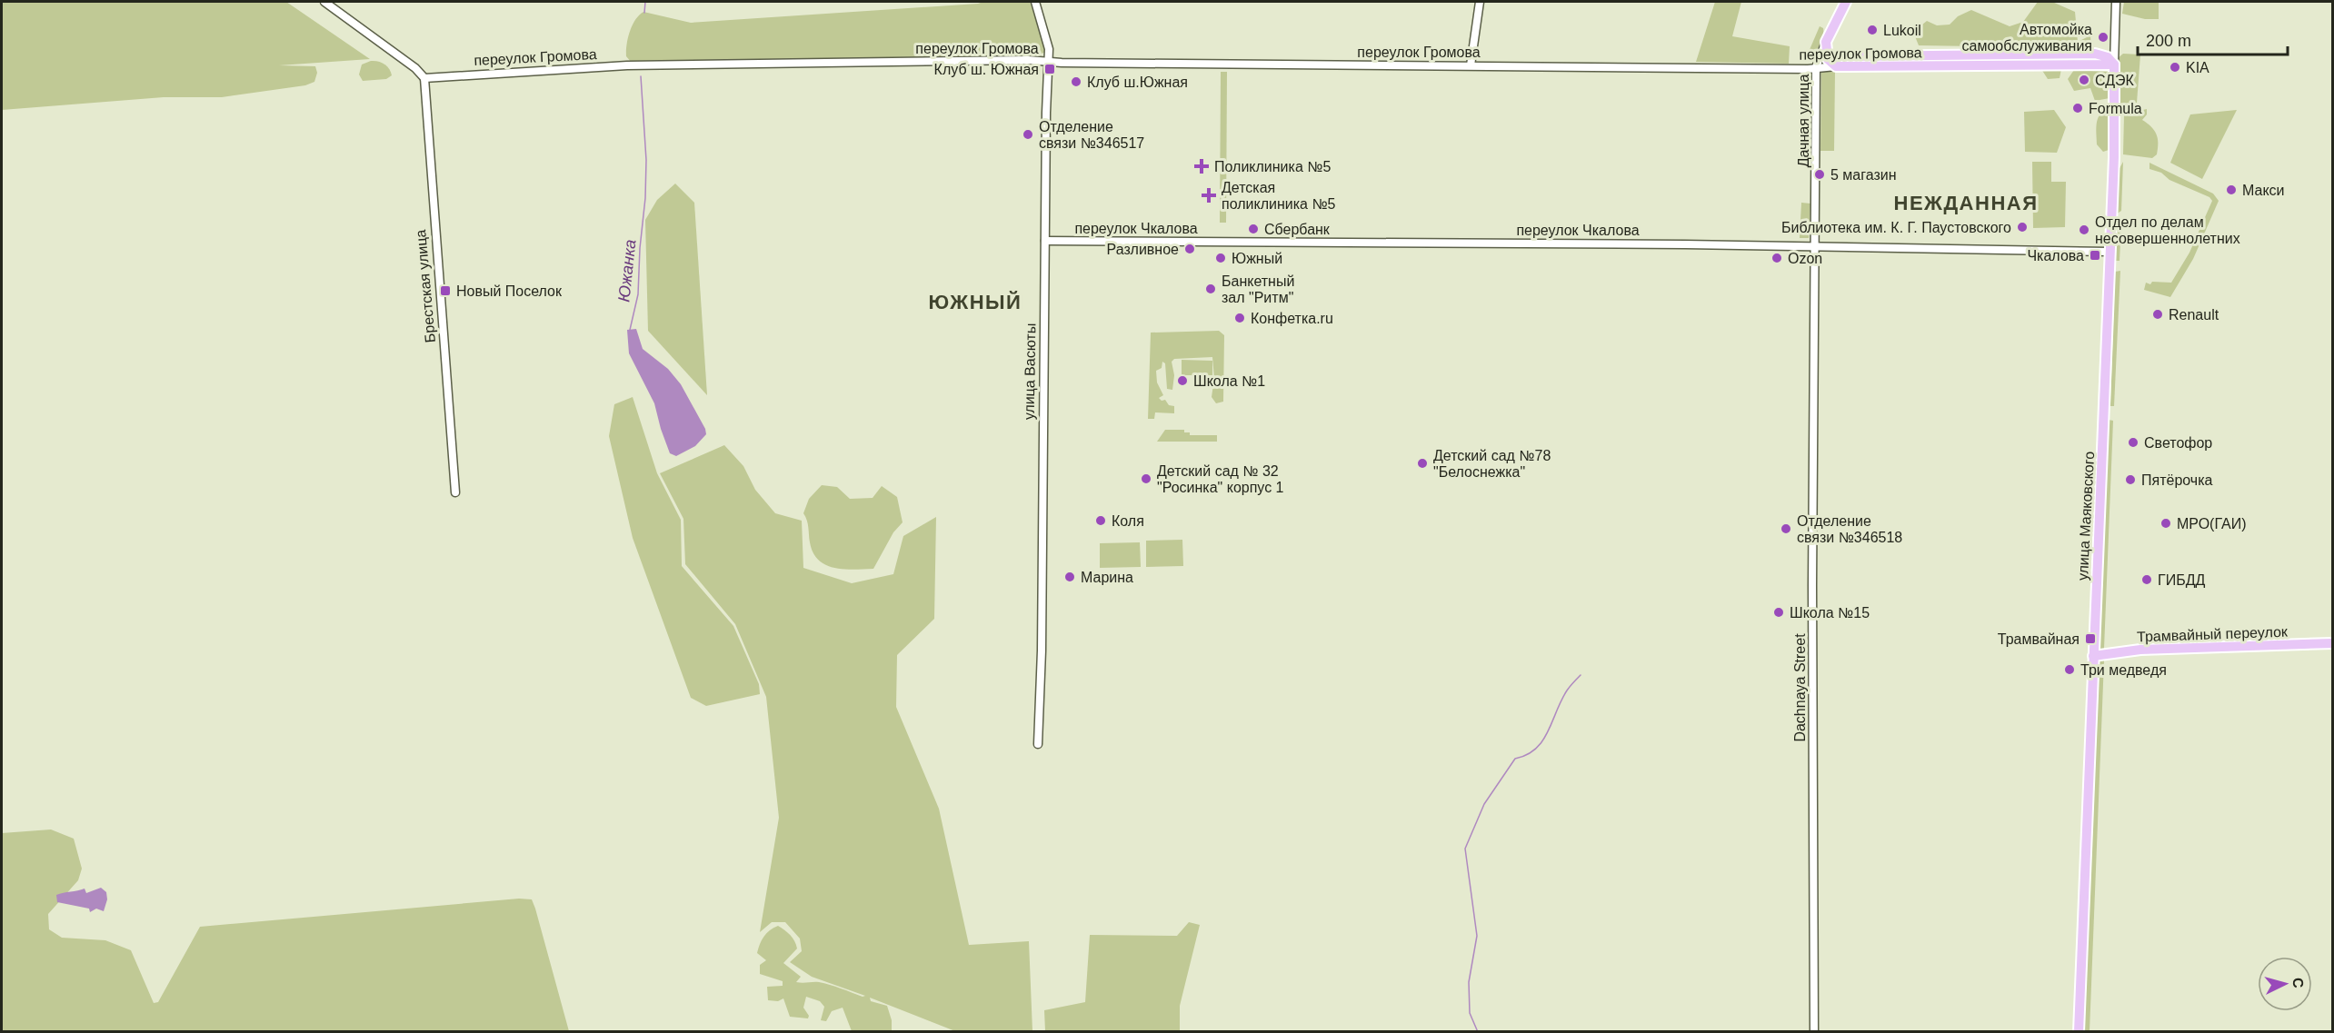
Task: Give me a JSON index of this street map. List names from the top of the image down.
{
  "streets": {
    "main road": [
      "переулок Громова",
      "Дачная улица",
      "улица Маяковского",
      "Трамвайный переулок"
    ],
    "street": [
      "переулок Чкалова",
      "Брестская улица",
      "улица Васюты",
      "Dachnaya Street"
    ]
  },
  "crossings": [
    ["переулок Громова", "Дачная улица"],
    ["переулок Громова", "Брестская улица"],
    ["переулок Громова", "улица Васюты"],
    ["переулок Громова", "улица Маяковского"],
    ["Дачная улица", "переулок Чкалова"],
    ["Дачная улица", "Dachnaya Street"],
    ["переулок Чкалова", "улица Васюты"],
    ["переулок Чкалова", "улица Маяковского"],
    ["переулок Чкалова", "Dachnaya Street"],
    ["улица Маяковского", "Трамвайный переулок"]
  ],
  "districts": ["НЕЖДАННАЯ", "ЮЖНЫЙ"],
  "water": ["Южанка"],
  "places": {
    "other": [
      "Lukoil",
      "Автомойка самообслуживания",
      "KIA",
      "СДЭК",
      "Клуб ш.Южная",
      "Formula",
      "Отделение связи №346517",
      "5 магазин",
      "Макси",
      "Библиотека им. К. Г. Паустовского",
      "Сбербанк",
      "Отдел по делам несовершеннолетних",
      "Разливное",
      "Южный",
      "Ozon",
      "Банкетный зал \"Ритм\"",
      "Renault",
      "Конфетка.ru",
      "Школа №1",
      "Светофор",
      "Детский сад №78 \"Белоснежка\"",
      "Детский сад № 32 \"Росинка\" корпус 1",
      "Пятёрочка",
      "Коля",
      "МРО(ГАИ)",
      "Отделение связи №346518",
      "Марина",
      "ГИБДД",
      "Школа №15",
      "Три медведя"
    ],
    "transit": [
      "Клуб ш. Южная",
      "Чкалова",
      "Новый Поселок",
      "Трамвайная"
    ],
    "health": ["Поликлиника №5", "Детская поликлиника №5"]
  },
  "scale_bar": "200 m",
  "north": "right"
}
